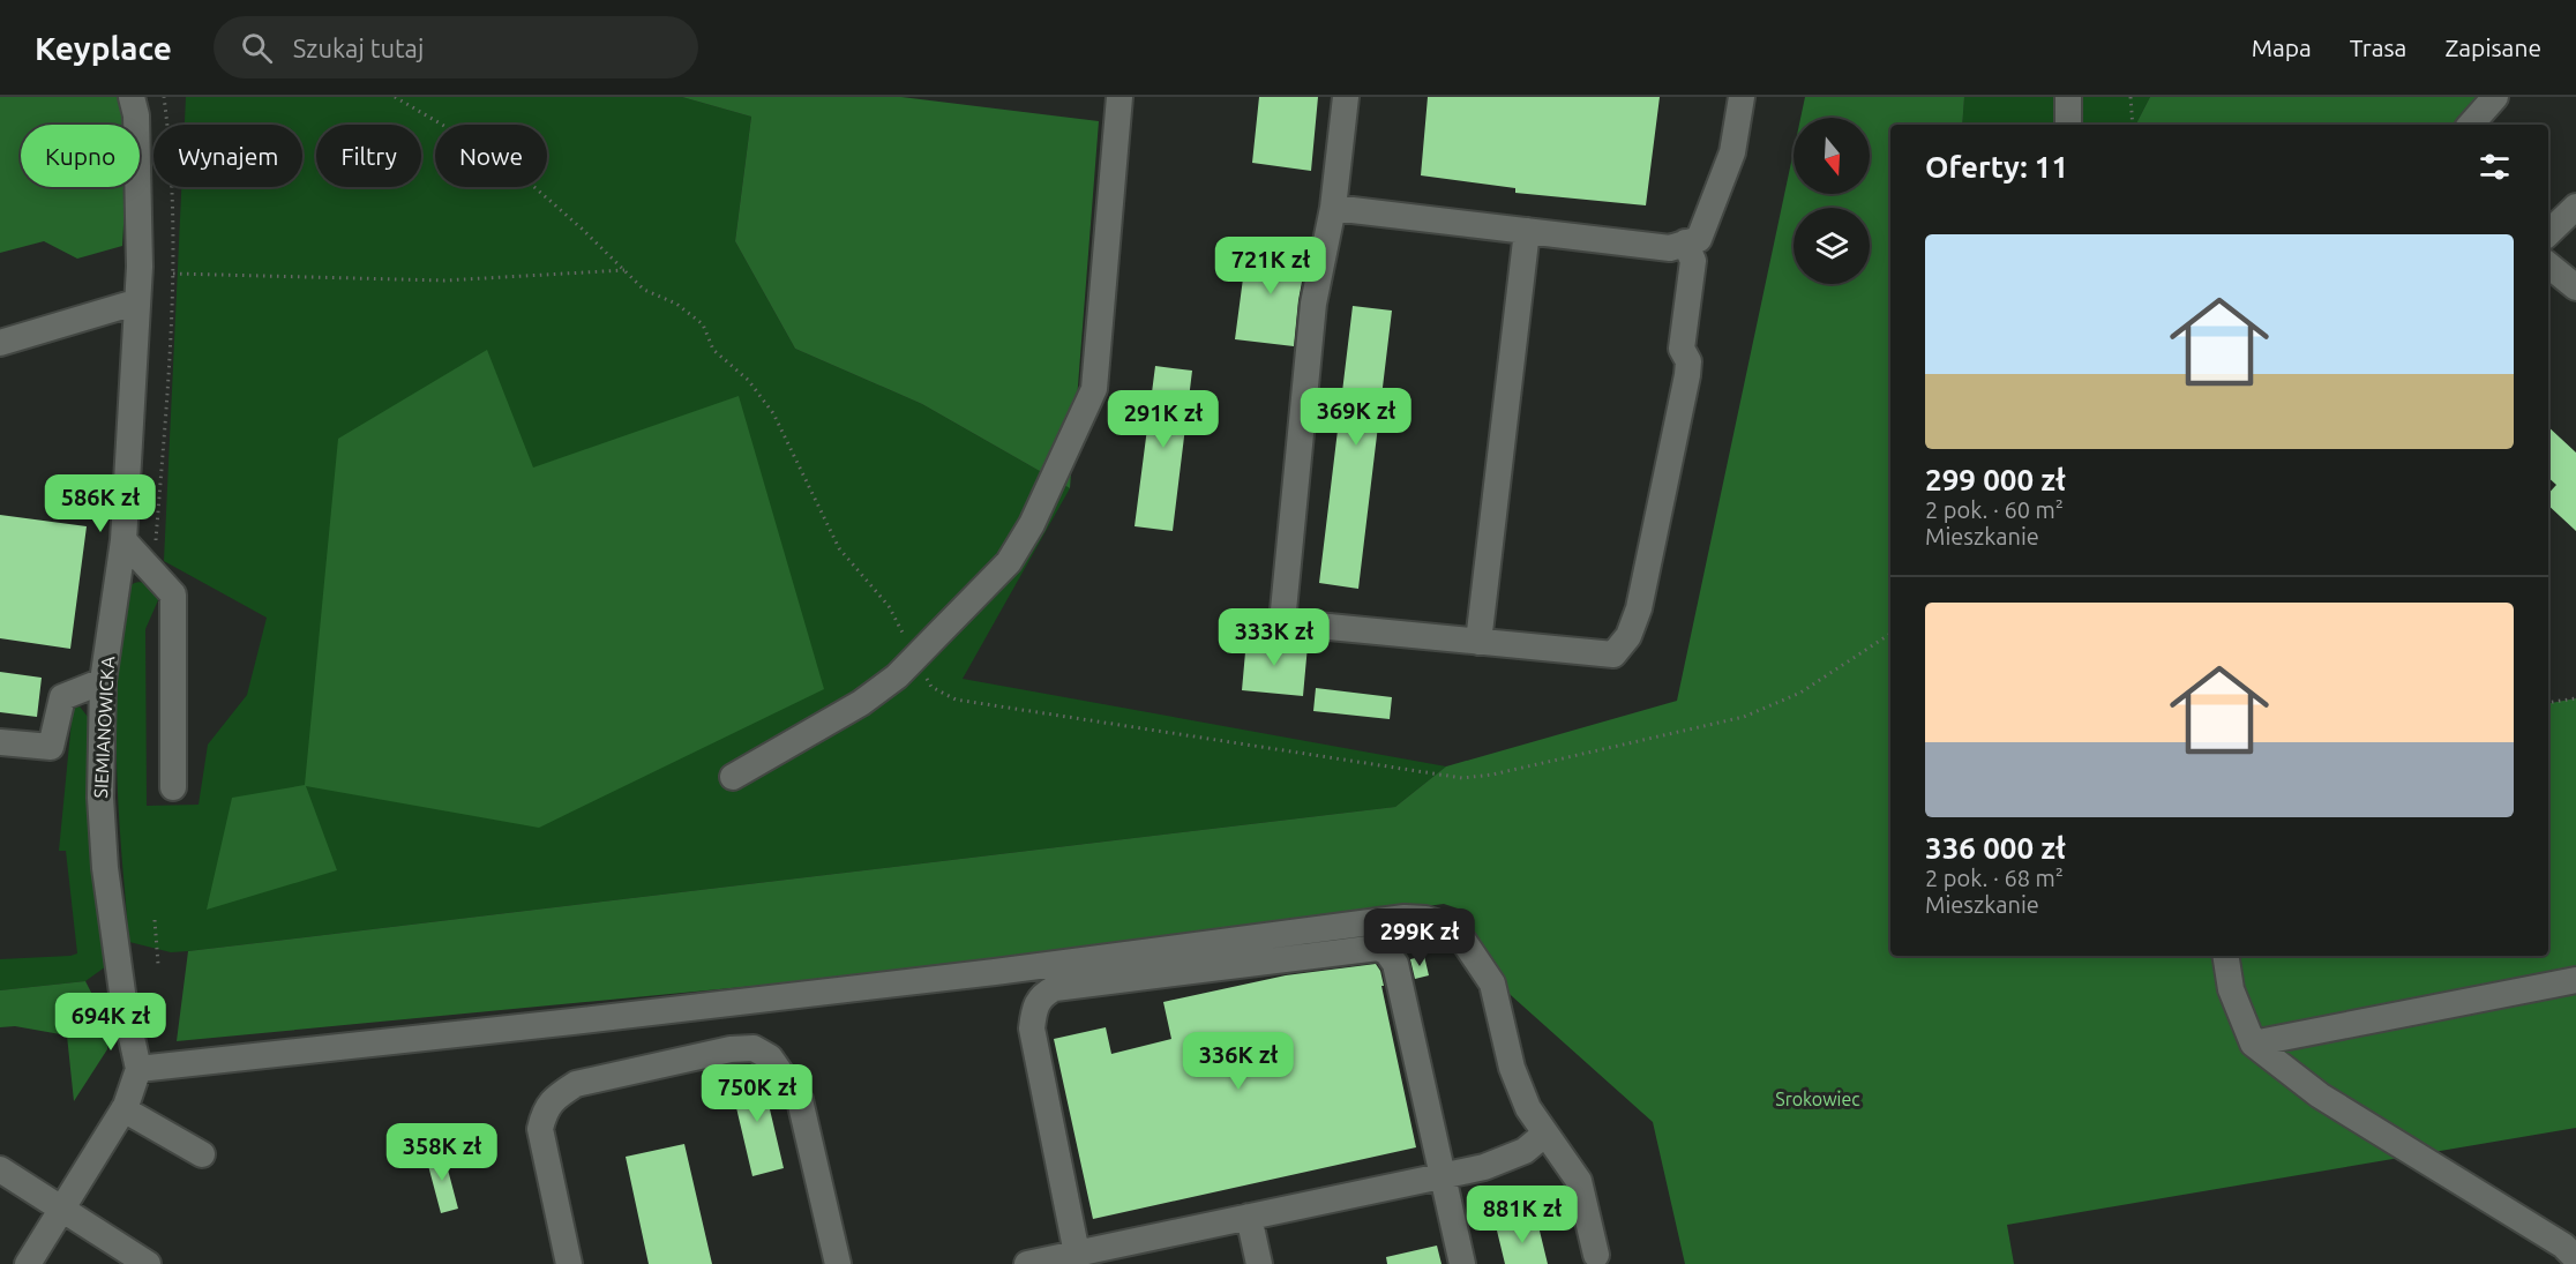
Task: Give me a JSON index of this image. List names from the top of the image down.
{
  "streets": {
    "street": ["SIEMIANOWICKA"]
  },
  "parks": ["Srokowiec"],
  "north": "bottom",
  "page": {
    "header": "Keyplace",
    "search": "Szukaj tutaj",
    "nav": ["Mapa", "Trasa", "Zapisane"],
    "chip": [
      "Kupno",
      "Wynajem",
      "Filtry",
      "Nowe"
    ],
    "heading": "Oferty: 11",
    "list": [
      {
        "name": "299 000 zł",
        "note": "2 pok. · 60 m² · Mieszkanie"
      },
      {
        "name": "336 000 zł",
        "note": "2 pok. · 68 m² · Mieszkanie"
      }
    ],
    "price": [
      "721K zł",
      "369K zł",
      "291K zł",
      "586K zł",
      "333K zł",
      "299K zł",
      "694K zł",
      "336K zł",
      "750K zł",
      "358K zł",
      "881K zł"
    ]
  }
}
